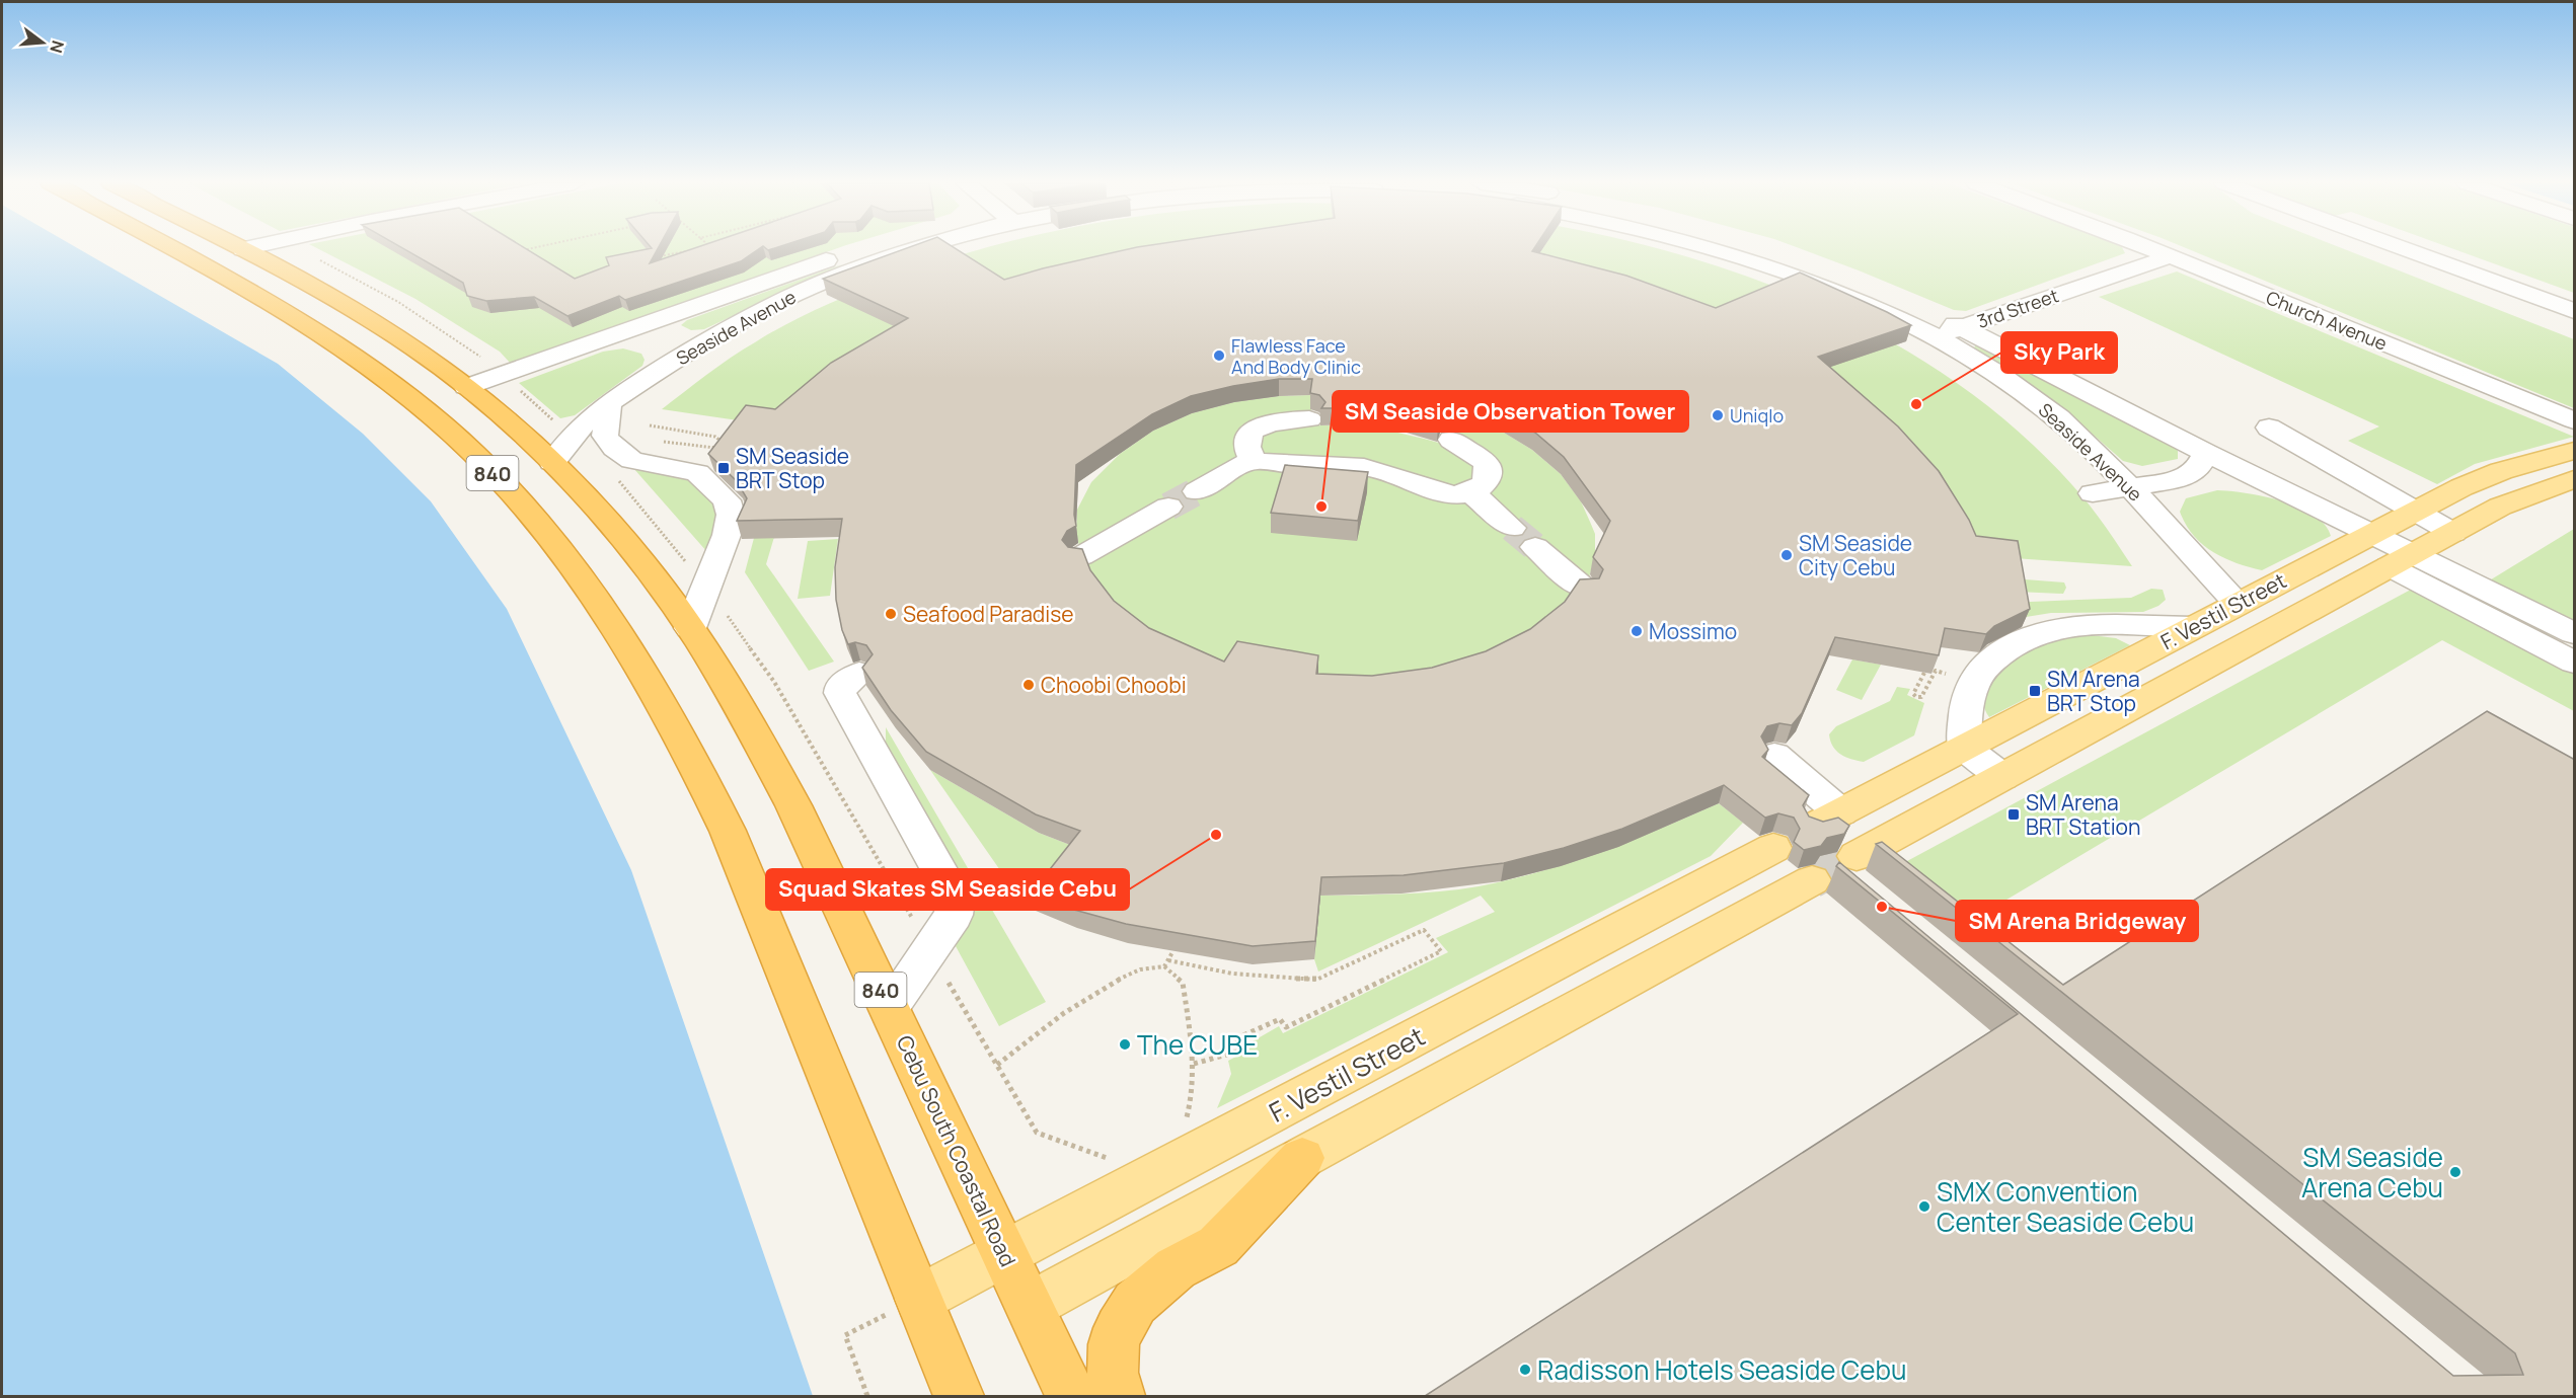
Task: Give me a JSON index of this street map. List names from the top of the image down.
{
  "streets": {
    "highway": ["840", "Cebu South Coastal Road"],
    "main road": ["F. Vestil Street"],
    "street": ["3rd Street", "Church Avenue", "Seaside Avenue"]
  },
  "crossings": [
    ["3rd Street", "Church Avenue"],
    ["3rd Street", "Seaside Avenue"],
    ["Seaside Avenue", "F. Vestil Street"],
    ["Seaside Avenue", "Cebu South Coastal Road"],
    ["840", "F. Vestil Street"],
    ["F. Vestil Street", "Cebu South Coastal Road"]
  ],
  "places": {
    "other": [
      "Flawless Face And Body Clinic",
      "Sky Park",
      "Uniqlo",
      "SM Seaside Observation Tower",
      "SM Seaside City Cebu",
      "Seafood Paradise",
      "Mossimo",
      "Choobi Choobi",
      "Squad Skates SM Seaside Cebu",
      "SM Arena Bridgeway",
      "The CUBE",
      "SM Seaside Arena Cebu",
      "SMX Convention Center Seaside Cebu",
      "Radisson Hotels Seaside Cebu"
    ],
    "transit": ["SM Seaside BRT Stop", "SM Arena BRT Stop", "SM Arena BRT Station"]
  },
  "north": "right"
}
